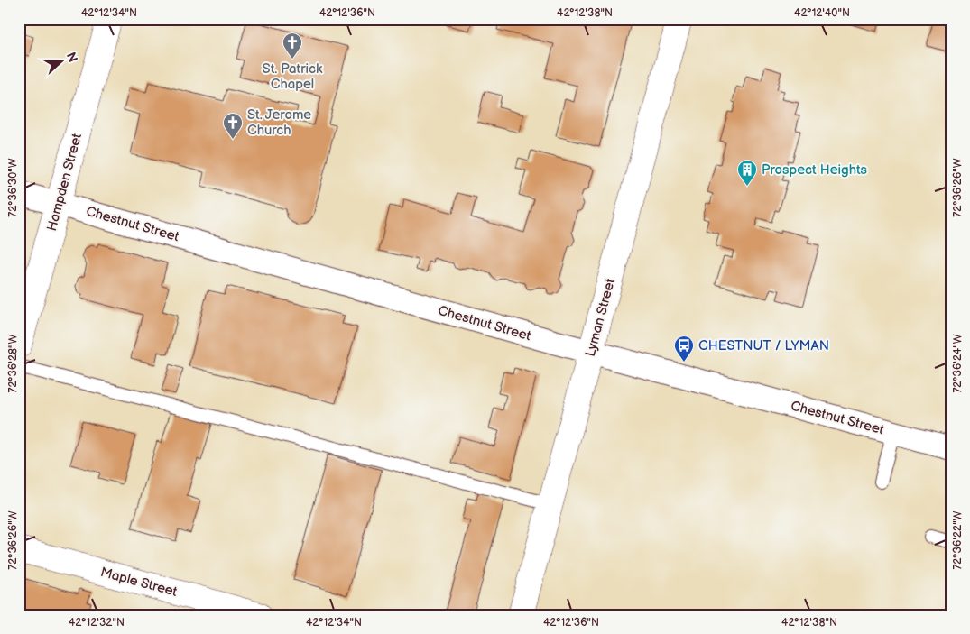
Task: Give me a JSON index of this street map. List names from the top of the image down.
{
  "streets": {
    "main road": ["Hampden Street", "Lyman Street", "Maple Street"],
    "street": ["Chestnut Street"]
  },
  "crossings": [
    ["Hampden Street", "Chestnut Street"],
    ["Chestnut Street", "Lyman Street"]
  ],
  "places": {
    "church": ["St. Patrick Chapel", "St. Jerome Church"],
    "building": ["Prospect Heights"],
    "bus stop": ["CHESTNUT / LYMAN"]
  },
  "north": "right",
  "coordinates": [
    "42°12'34\"N",
    "42°12'36\"N",
    "42°12'38\"N",
    "42°12'40\"N",
    "72°36'26\"W",
    "72°36'30\"W",
    "72°36'24\"W",
    "72°36'28\"W",
    "72°36'22\"W",
    "42°12'32\"N"
  ]
}
